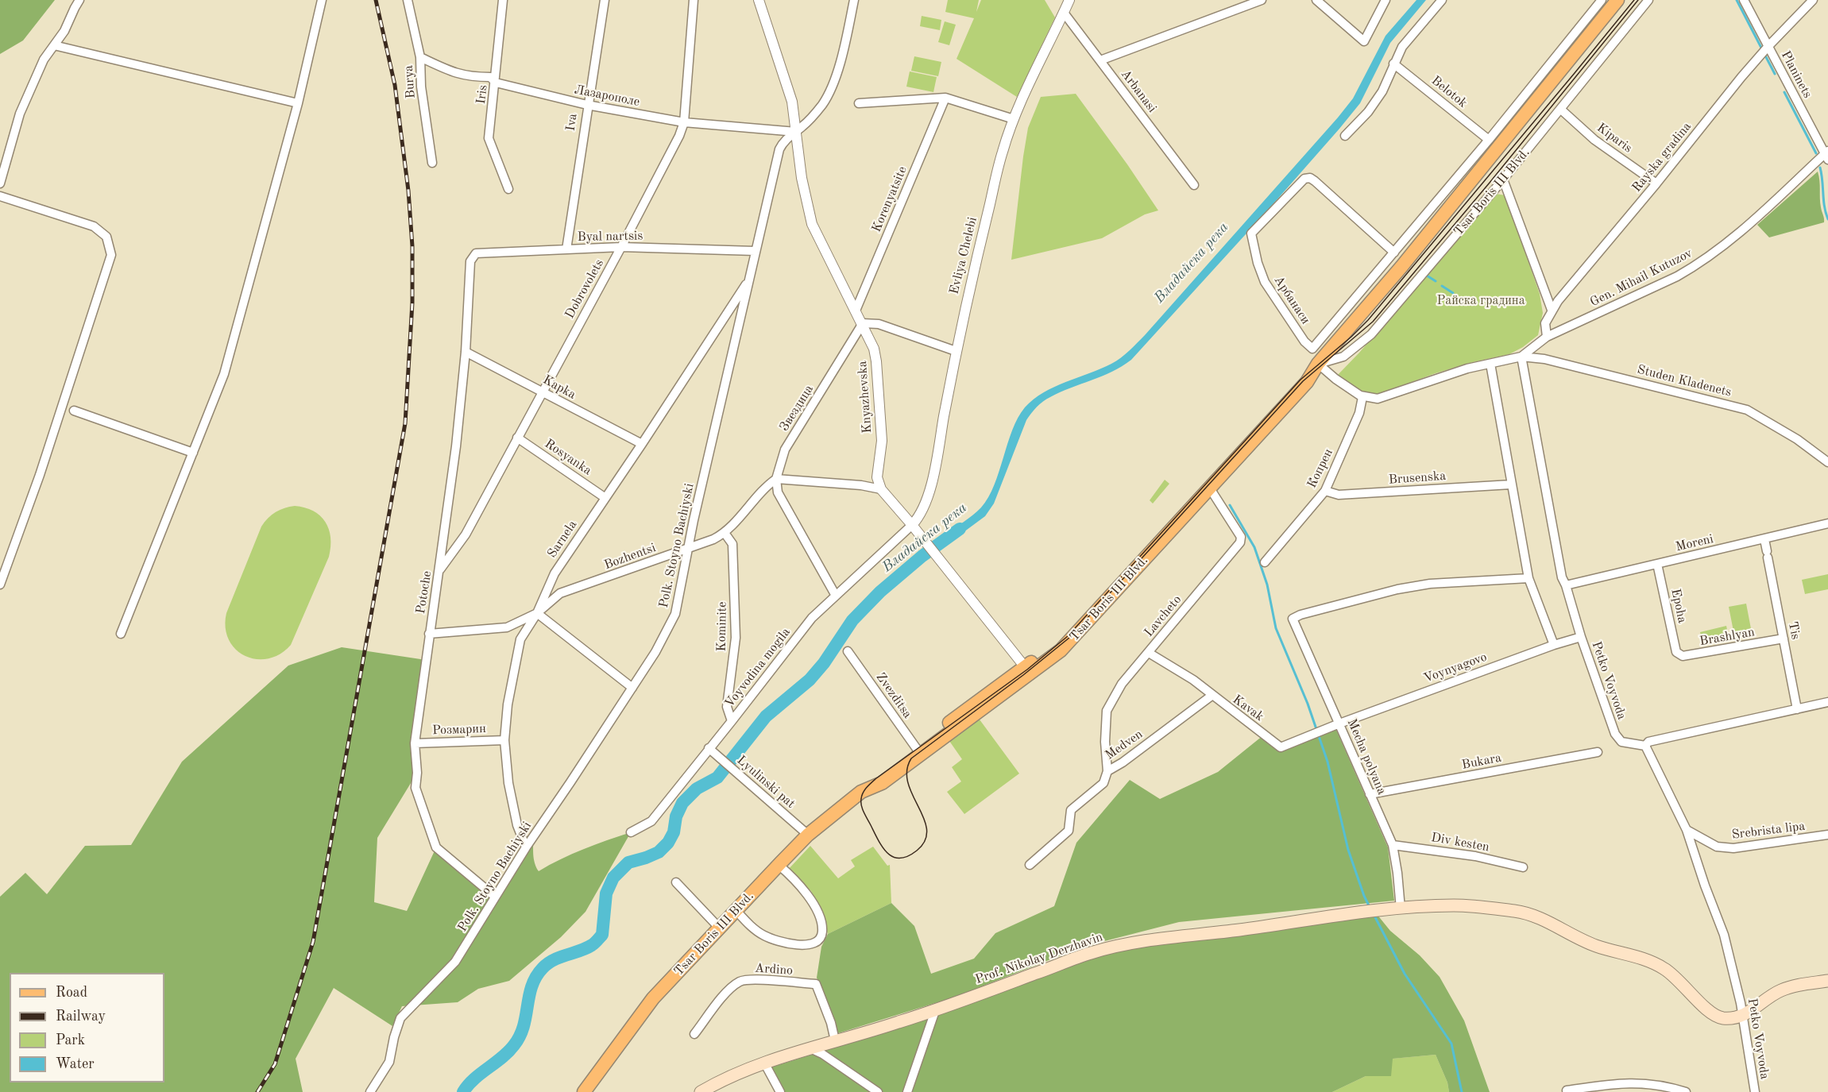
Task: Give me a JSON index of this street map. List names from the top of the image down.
{
  "streets": {
    "main road": ["Tsar Boris III Blvd.", "Prof. Nikolay Derzhavin"],
    "street": [
      "Planinets",
      "Burya",
      "Arbanasi",
      "Belotok",
      "Iris",
      "Лазарополе",
      "Iva",
      "Kiparis",
      "Rayska gradina",
      "Korenyatsite",
      "Byal nartsis",
      "Evliya Chelebi",
      "Gen. Mihail Kutuzov",
      "Dobrovolets",
      "Арбанаси",
      "Studen Kladenets",
      "Kapka",
      "Knyazhevska",
      "Звездица",
      "Rosyanka",
      "Копрен",
      "Brusenska",
      "Sarnela",
      "Moreni",
      "Polk. Stoyno Bachiyski",
      "Bozhentsi",
      "Potoche",
      "Epoha",
      "Lavcheto",
      "Kominite",
      "Tis",
      "Brashlyan",
      "Voyvodina mogila",
      "Voynyagovo",
      "Petko Voyvoda",
      "Zvezditsa",
      "Kavak",
      "Розмарин",
      "Medven",
      "Mecha polyana",
      "Bukara",
      "Lyulinski pat",
      "Srebrista lipa",
      "Div kesten",
      "Ardino"
    ]
  },
  "crossings": [
    ["Planinets", "Rayska gradina"],
    ["Planinets", "Gen. Mihail Kutuzov"],
    ["Burya", "Лазарополе"],
    ["Arbanasi", "Evliya Chelebi"],
    ["Iris", "Лазарополе"],
    ["Лазарополе", "Iva"],
    ["Лазарополе", "Dobrovolets"],
    ["Лазарополе", "Knyazhevska"],
    ["Лазарополе", "Polk. Stoyno Bachiyski"],
    ["Iva", "Byal nartsis"],
    ["Kiparis", "Rayska gradina"],
    ["Kiparis", "Tsar Boris III Blvd."],
    ["Rayska gradina", "Gen. Mihail Kutuzov"],
    ["Tsar Boris III Blvd.", "Арбанаси"],
    ["Tsar Boris III Blvd.", "Lavcheto"],
    ["Tsar Boris III Blvd.", "Zvezditsa"],
    ["Tsar Boris III Blvd.", "Lyulinski pat"],
    ["Korenyatsite", "Knyazhevska"],
    ["Byal nartsis", "Dobrovolets"],
    ["Byal nartsis", "Polk. Stoyno Bachiyski"],
    ["Byal nartsis", "Potoche"],
    ["Evliya Chelebi", "Voyvodina mogila"],
    ["Gen. Mihail Kutuzov", "Studen Kladenets"],
    ["Gen. Mihail Kutuzov", "Petko Voyvoda"],
    ["Dobrovolets", "Kapka"],
    ["Dobrovolets", "Rosyanka"],
    ["Dobrovolets", "Potoche"],
    ["Studen Kladenets", "Petko Voyvoda"],
    ["Kapka", "Sarnela"],
    ["Kapka", "Potoche"],
    ["Knyazhevska", "Звездица"],
    ["Knyazhevska", "Polk. Stoyno Bachiyski"],
    ["Звездица", "Bozhentsi"],
    ["Rosyanka", "Sarnela"],
    ["Копрен", "Brusenska"],
    ["Sarnela", "Polk. Stoyno Bachiyski"],
    ["Sarnela", "Bozhentsi"],
    ["Sarnela", "Розмарин"],
    ["Moreni", "Epoha"],
    ["Moreni", "Tis"],
    ["Moreni", "Petko Voyvoda"],
    ["Polk. Stoyno Bachiyski", "Bozhentsi"],
    ["Polk. Stoyno Bachiyski", "Potoche"],
    ["Bozhentsi", "Potoche"],
    ["Bozhentsi", "Kominite"],
    ["Potoche", "Розмарин"],
    ["Epoha", "Brashlyan"],
    ["Lavcheto", "Kavak"],
    ["Lavcheto", "Medven"],
    ["Kominite", "Voyvodina mogila"],
    ["Tis", "Brashlyan"],
    ["Voyvodina mogila", "Lyulinski pat"],
    ["Voynyagovo", "Petko Voyvoda"],
    ["Voynyagovo", "Kavak"],
    ["Voynyagovo", "Mecha polyana"],
    ["Petko Voyvoda", "Srebrista lipa"],
    ["Petko Voyvoda", "Prof. Nikolay Derzhavin"],
    ["Kavak", "Medven"],
    ["Kavak", "Mecha polyana"],
    ["Mecha polyana", "Bukara"],
    ["Mecha polyana", "Div kesten"],
    ["Mecha polyana", "Prof. Nikolay Derzhavin"],
    ["Prof. Nikolay Derzhavin", "Ardino"]
  ],
  "water": ["Владайска река"],
  "parks": ["Райска градина"],
  "legend": [
    "Road",
    "Railway",
    "Park",
    "Water"
  ]
}
